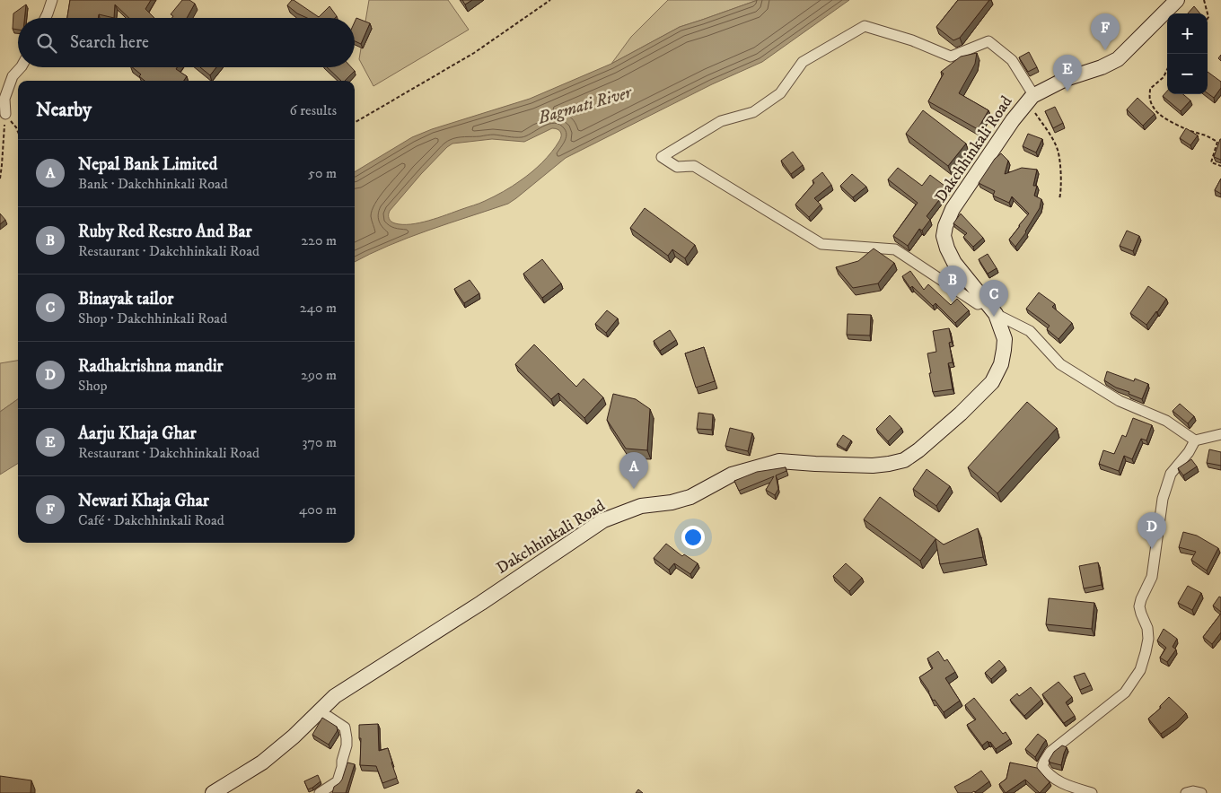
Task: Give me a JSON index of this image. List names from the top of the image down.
{
  "streets": {
    "main road": ["Dakchhinkali Road"]
  },
  "water": ["Bagmati River"],
  "page": {
    "map_buttons": ["+", "−"],
    "pins": [
      "F",
      "E",
      "B",
      "C",
      "A",
      "D"
    ],
    "search": "Search here",
    "heading": ["Nearby", "6 results"],
    "list": [
      {
        "mark": "A",
        "name": "Nepal Bank Limited",
        "note": "Bank · Dakchhinkali Road",
        "value": "50 m"
      },
      {
        "mark": "B",
        "name": "Ruby Red Restro And Bar",
        "note": "Restaurant · Dakchhinkali Road",
        "value": "220 m"
      },
      {
        "mark": "C",
        "name": "Binayak tailor",
        "note": "Shop · Dakchhinkali Road",
        "value": "240 m"
      },
      {
        "mark": "D",
        "name": "Radhakrishna mandir",
        "note": "Shop",
        "value": "290 m"
      },
      {
        "mark": "E",
        "name": "Aarju Khaja Ghar",
        "note": "Restaurant · Dakchhinkali Road",
        "value": "370 m"
      },
      {
        "mark": "F",
        "name": "Newari Khaja Ghar",
        "note": "Café · Dakchhinkali Road",
        "value": "400 m"
      }
    ]
  }
}
